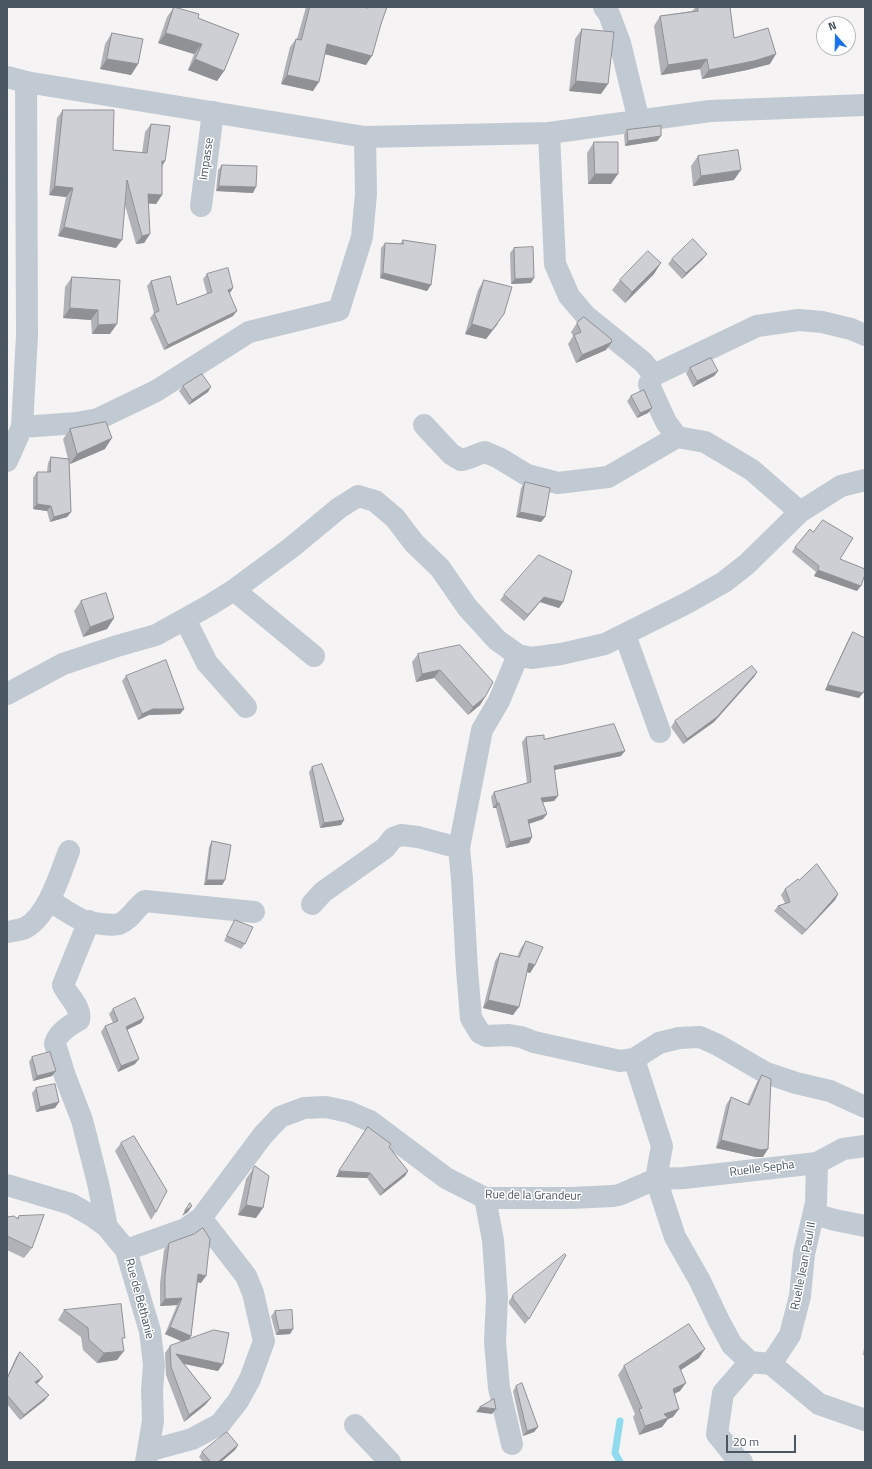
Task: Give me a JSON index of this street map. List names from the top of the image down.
{
  "streets": {
    "street": [
      "Impasse",
      "Ruelle Sepha",
      "Rue de la Grandeur",
      "Ruelle Jean Paul II",
      "Rue de Béthanie"
    ]
  },
  "crossings": [
    ["Ruelle Sepha", "Rue de la Grandeur"],
    ["Ruelle Sepha", "Ruelle Jean Paul II"],
    ["Rue de la Grandeur", "Rue de Béthanie"]
  ],
  "scale_bar": "20 m",
  "north": "top"
}
